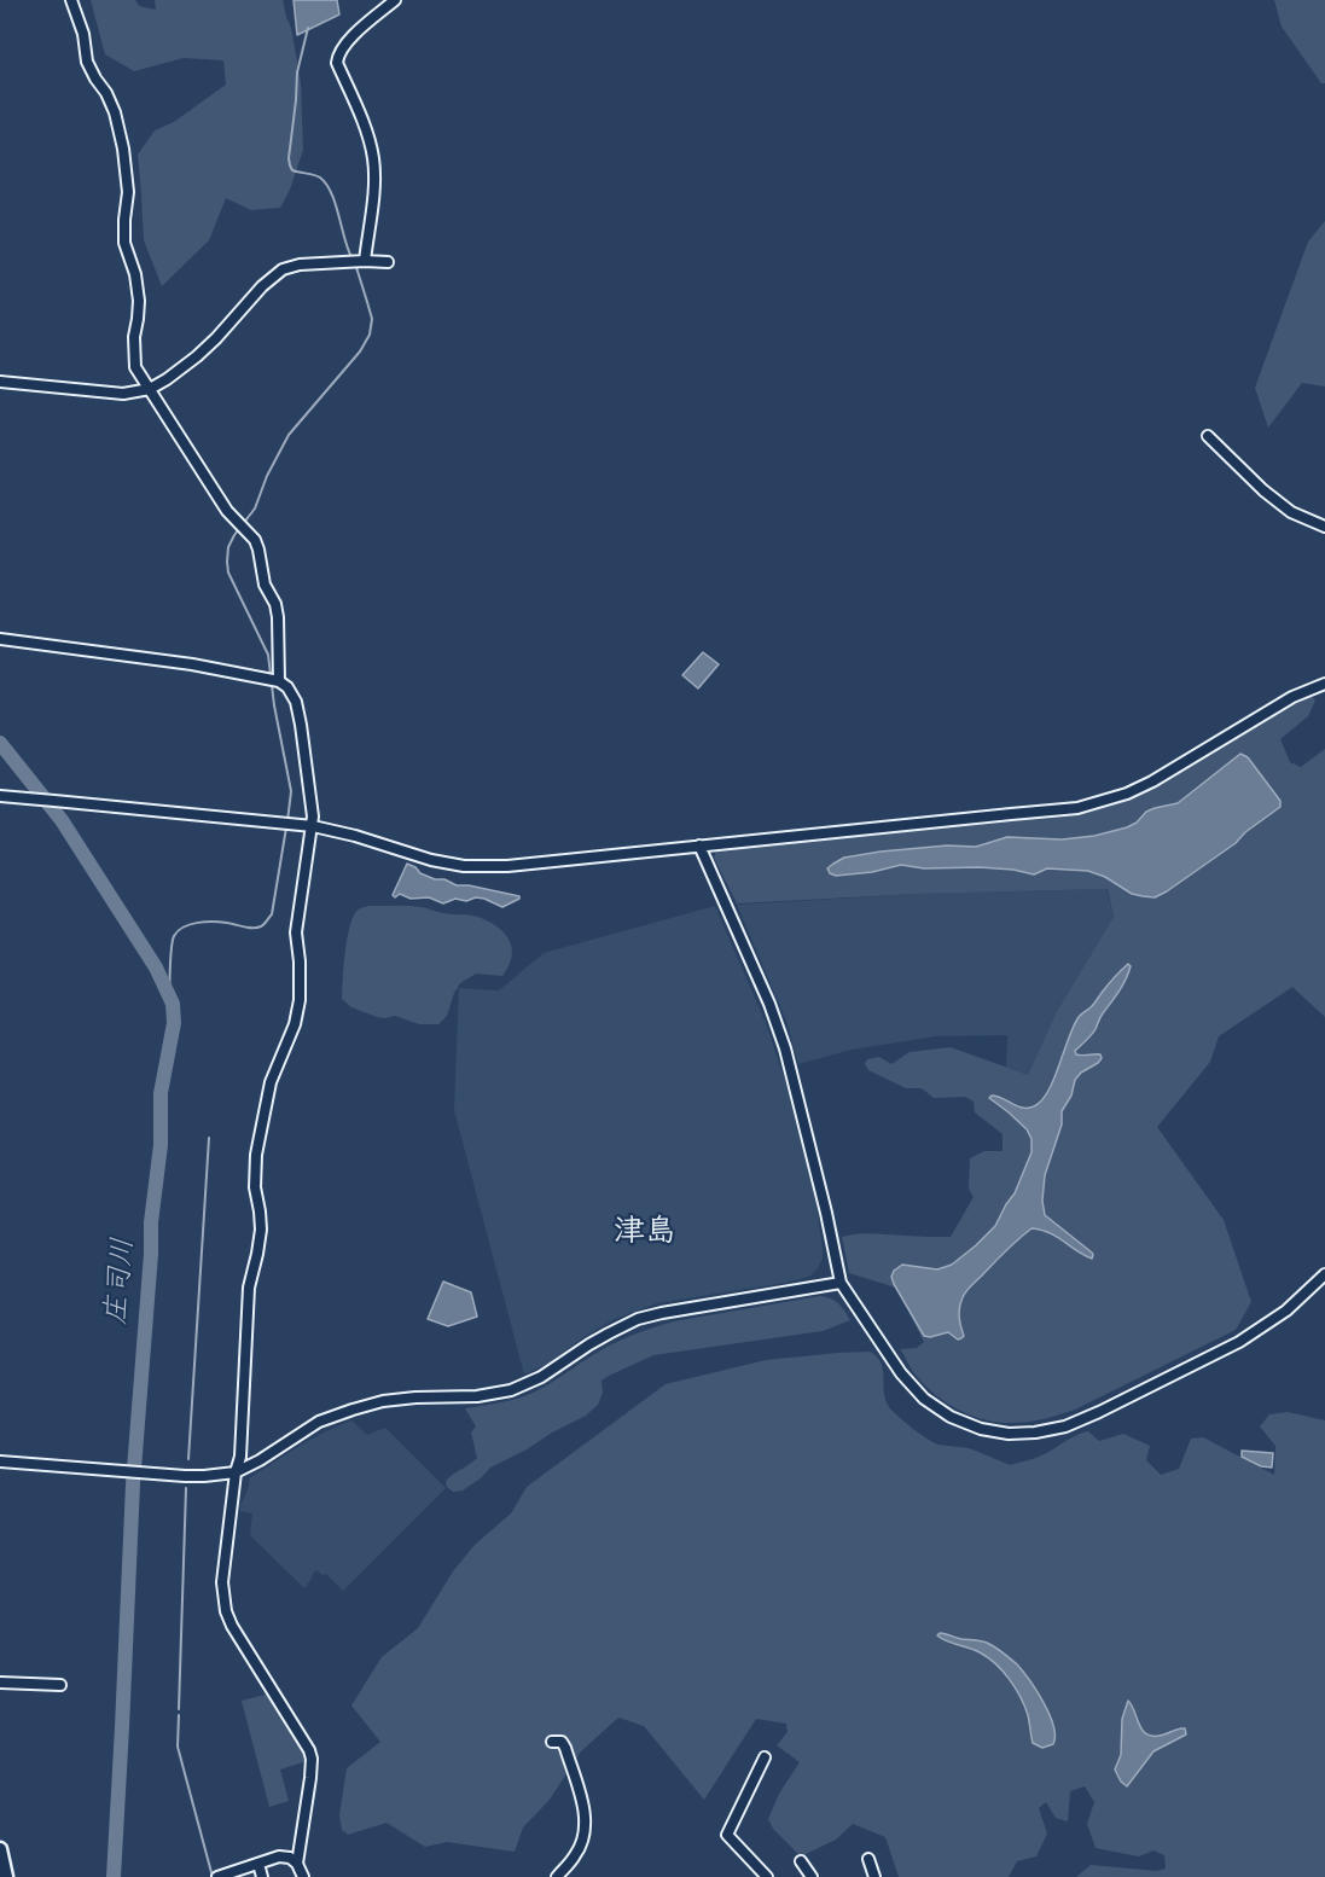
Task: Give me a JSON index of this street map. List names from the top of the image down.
{
  "districts": ["津島"],
  "water": ["庄司川"]
}
